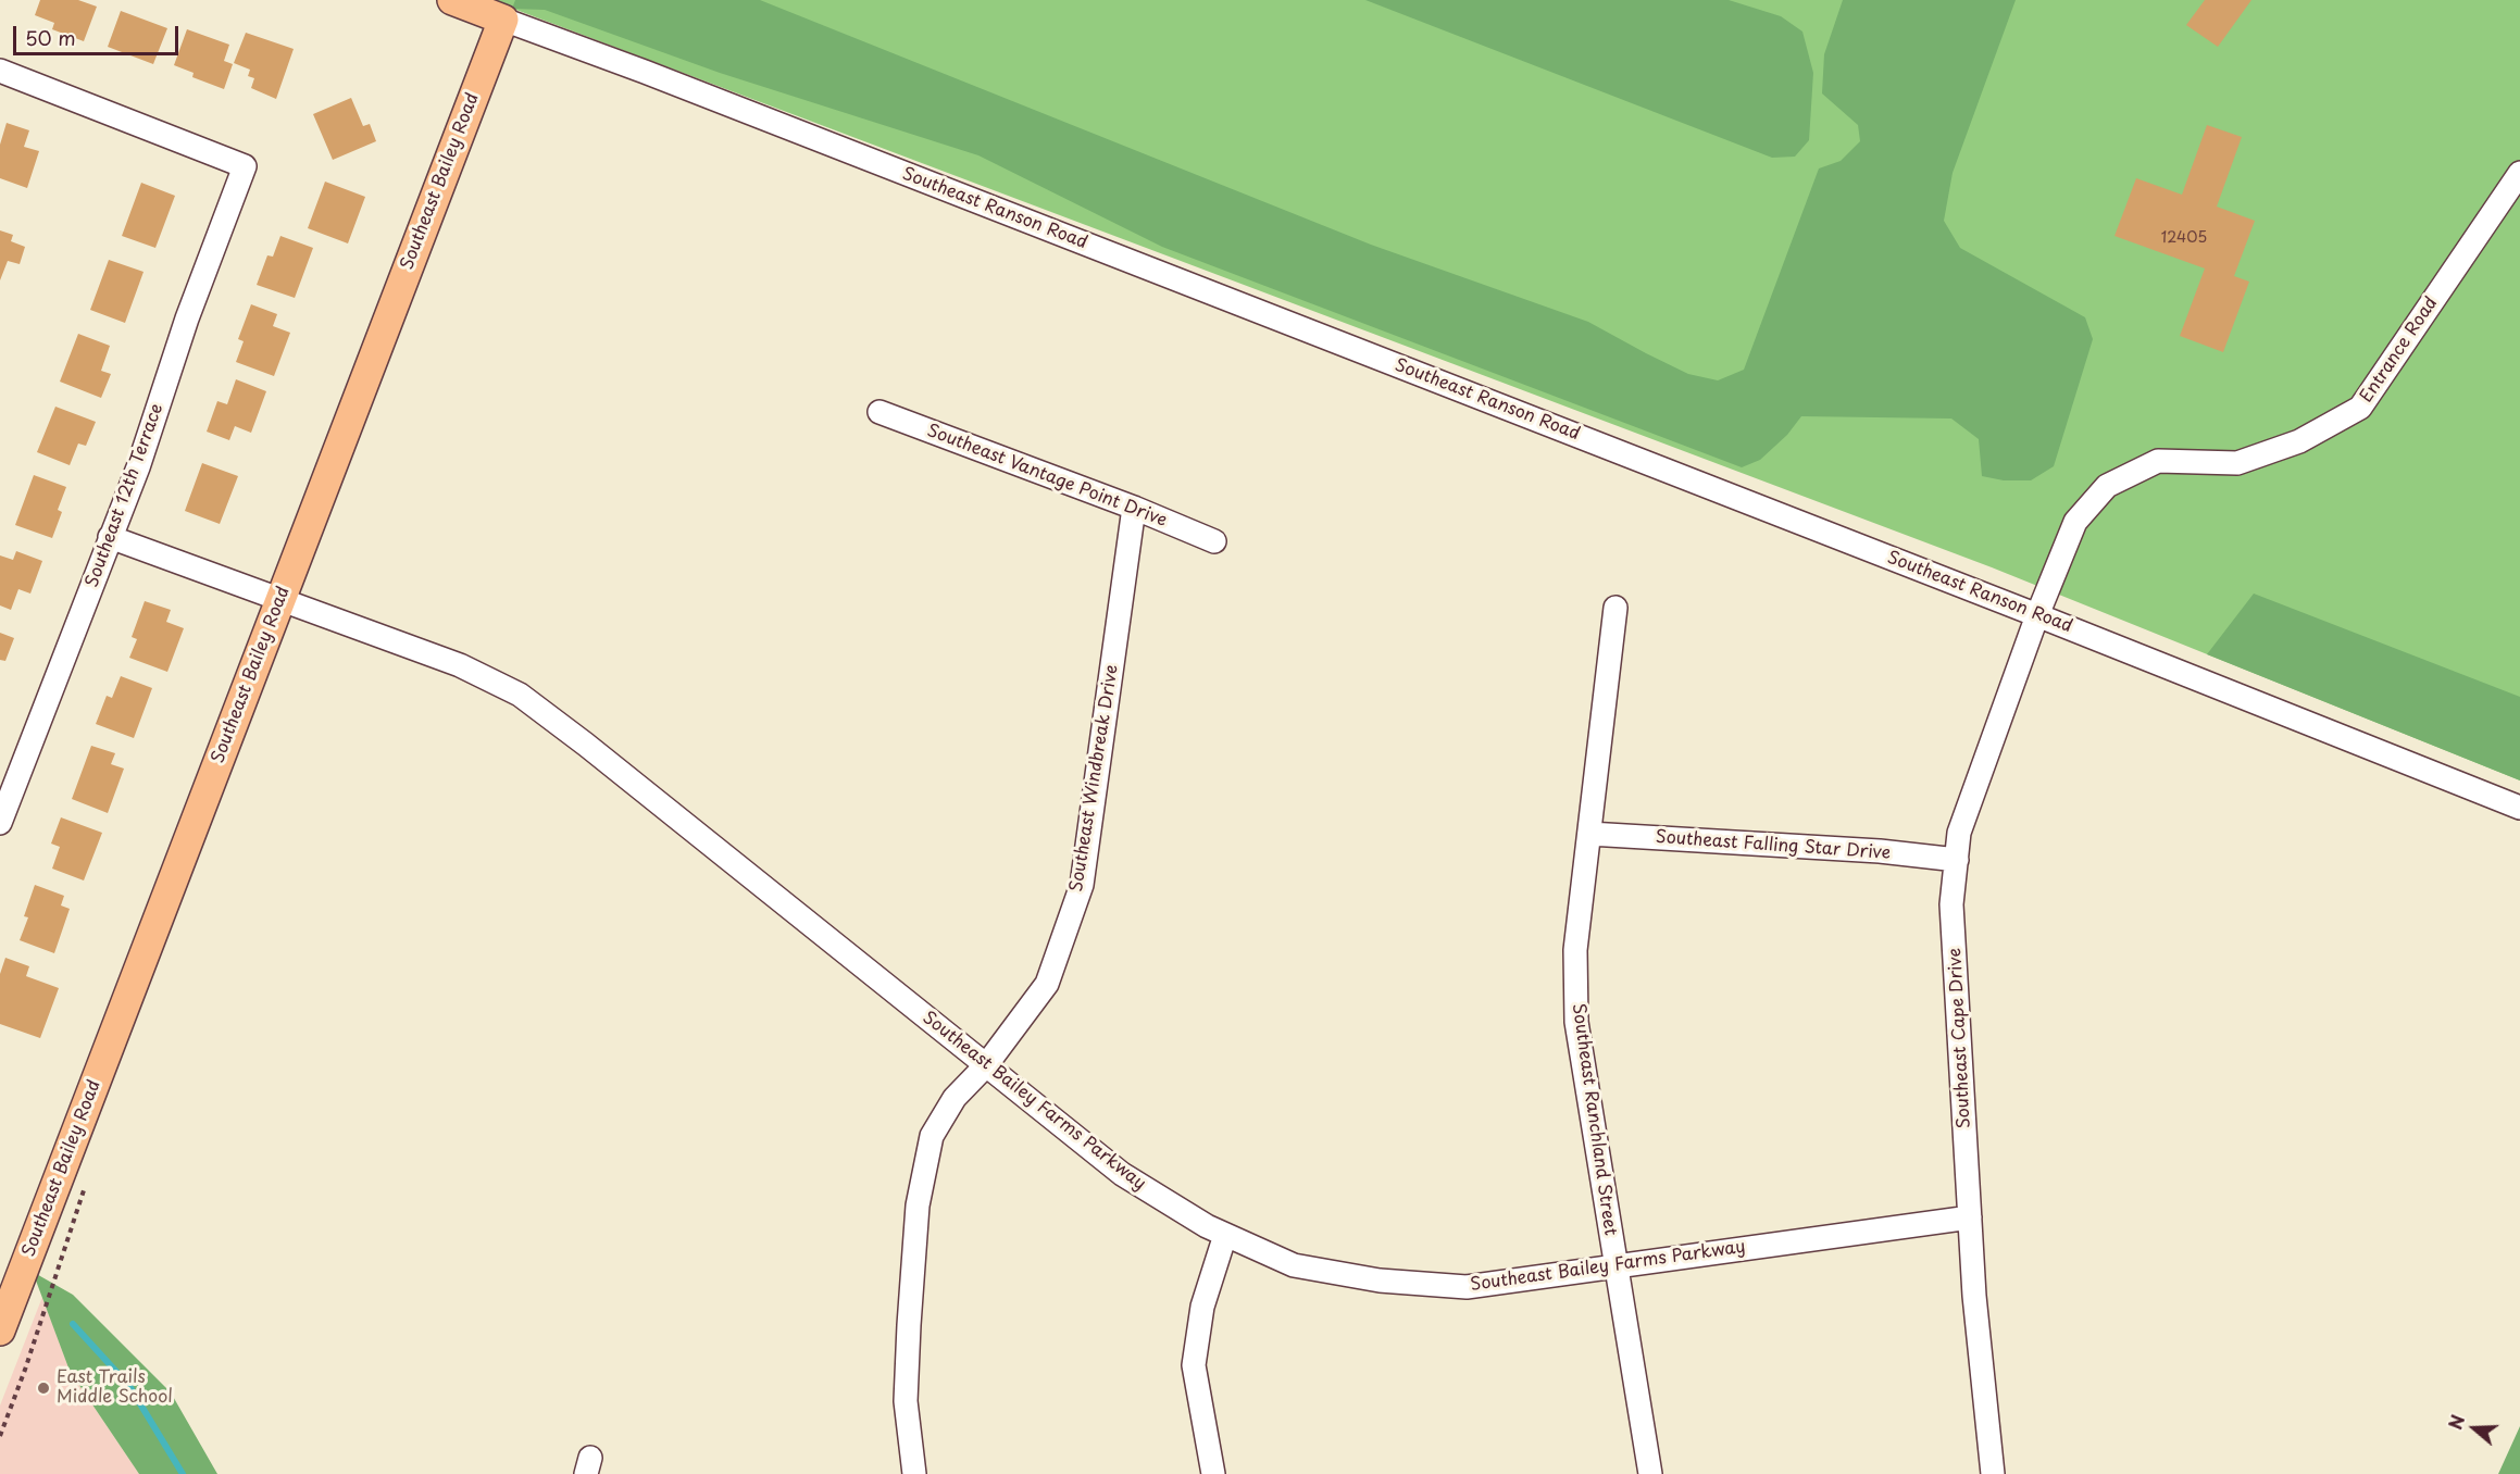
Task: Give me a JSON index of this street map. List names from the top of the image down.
{
  "streets": {
    "main road": ["Southeast Bailey Road", "Southeast Ranson Road"],
    "street": [
      "Entrance Road",
      "Southeast Vantage Point Drive",
      "Southeast 12th Terrace",
      "Southeast Windbreak Drive",
      "Southeast Falling Star Drive",
      "Southeast Cape Drive",
      "Southeast Bailey Farms Parkway",
      "Southeast Ranchland Street"
    ]
  },
  "crossings": [
    ["Southeast Bailey Road", "Southeast Ranson Road"],
    ["Southeast Bailey Road", "Southeast Bailey Farms Parkway"],
    ["Southeast Ranson Road", "Entrance Road"],
    ["Southeast Ranson Road", "Southeast Cape Drive"],
    ["Entrance Road", "Southeast Cape Drive"],
    ["Southeast Vantage Point Drive", "Southeast Windbreak Drive"],
    ["Southeast 12th Terrace", "Southeast Bailey Farms Parkway"],
    ["Southeast Windbreak Drive", "Southeast Bailey Farms Parkway"],
    ["Southeast Falling Star Drive", "Southeast Cape Drive"],
    ["Southeast Falling Star Drive", "Southeast Ranchland Street"],
    ["Southeast Cape Drive", "Southeast Bailey Farms Parkway"],
    ["Southeast Bailey Farms Parkway", "Southeast Ranchland Street"]
  ],
  "places": ["East Trails Middle School"],
  "house_numbers": ["12405"],
  "scale_bar": "50 m",
  "north": "left"
}
